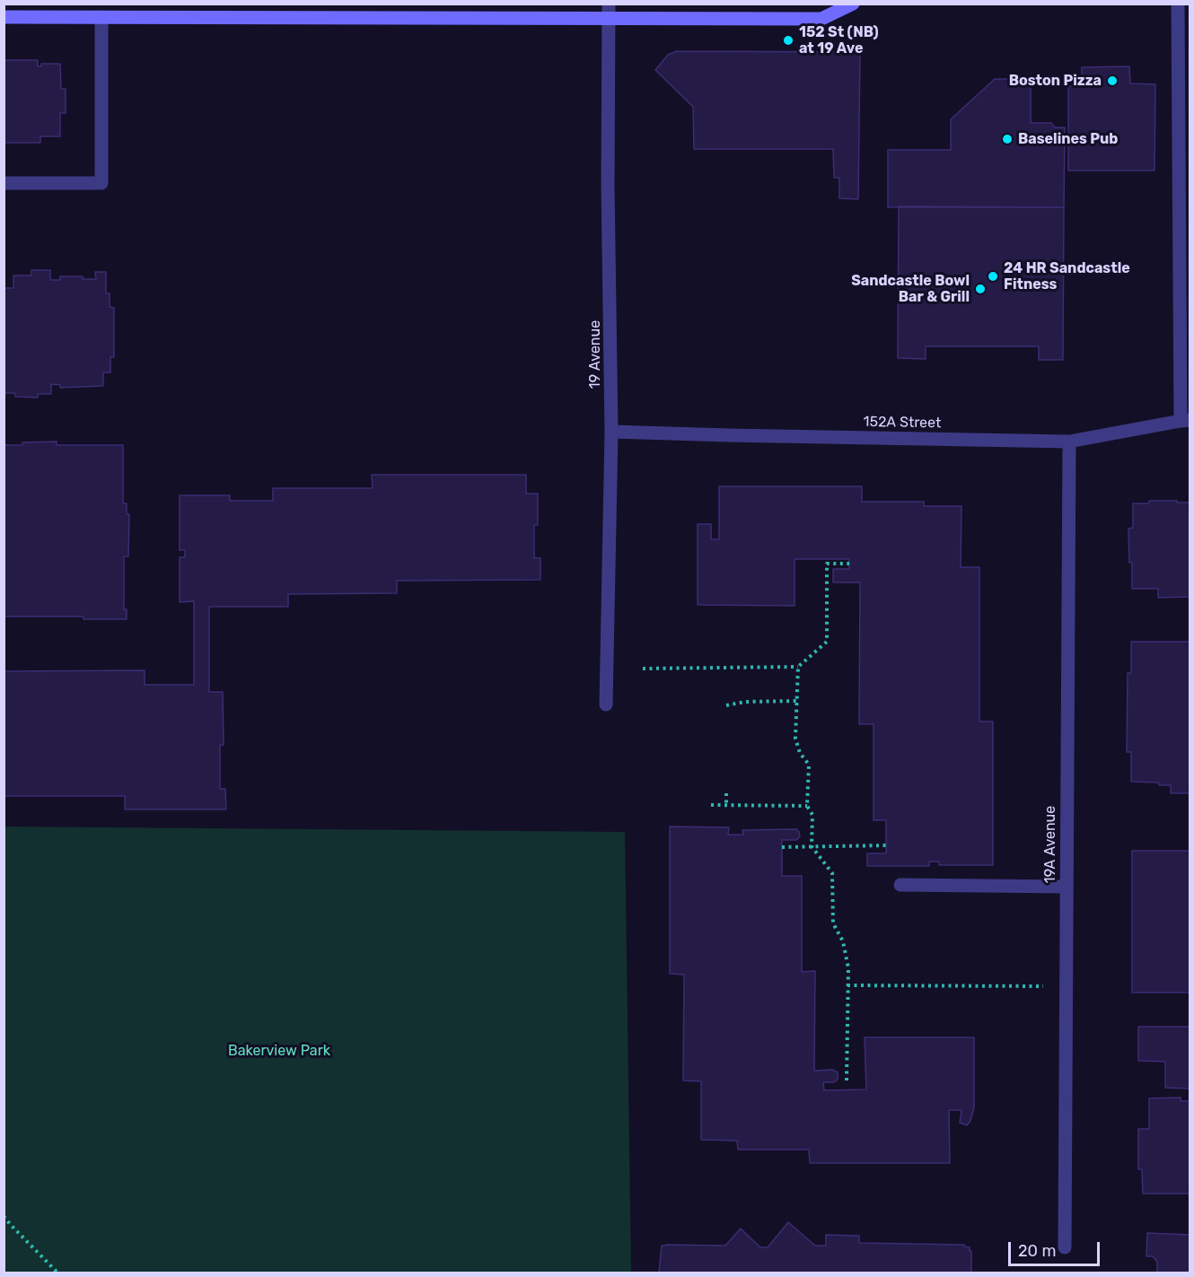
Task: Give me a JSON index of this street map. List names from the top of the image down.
{
  "streets": {
    "street": ["19 Avenue", "152A Street", "19A Avenue"]
  },
  "crossings": [
    ["19 Avenue", "152A Street"],
    ["152A Street", "19A Avenue"]
  ],
  "parks": ["Bakerview Park"],
  "places": [
    "152 St (NB) at 19 Ave",
    "Boston Pizza",
    "Baselines Pub",
    "24 HR Sandcastle Fitness",
    "Sandcastle Bowl Bar & Grill"
  ],
  "scale_bar": "20 m"
}
